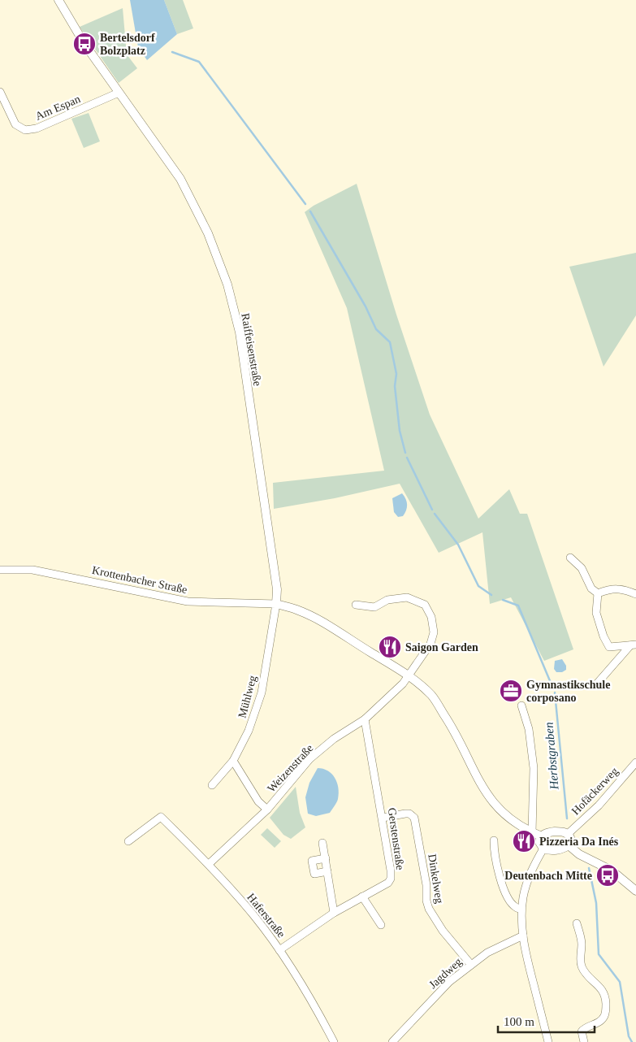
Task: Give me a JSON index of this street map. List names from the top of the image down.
{
  "streets": {
    "street": [
      "Am Espan",
      "Raiffeisenstraße",
      "Krottenbacher Straße",
      "Mühlweg",
      "Weizenstraße",
      "Hofäckerweg",
      "Gerstenstraße",
      "Dinkelweg",
      "Haferstraße",
      "Jagdweg"
    ]
  },
  "crossings": [
    ["Am Espan", "Raiffeisenstraße"],
    ["Raiffeisenstraße", "Krottenbacher Straße"],
    ["Raiffeisenstraße", "Mühlweg"],
    ["Krottenbacher Straße", "Mühlweg"],
    ["Weizenstraße", "Gerstenstraße"],
    ["Weizenstraße", "Haferstraße"],
    ["Gerstenstraße", "Dinkelweg"],
    ["Gerstenstraße", "Haferstraße"],
    ["Dinkelweg", "Jagdweg"]
  ],
  "water": ["Herbstgraben"],
  "places": {
    "bus stop": ["Bertelsdorf Bolzplatz", "Deutenbach Mitte"],
    "restaurant": ["Saigon Garden", "Pizzeria Da Inés"],
    "office": ["Gymnastikschule corposano"]
  },
  "scale_bar": "100 m"
}
